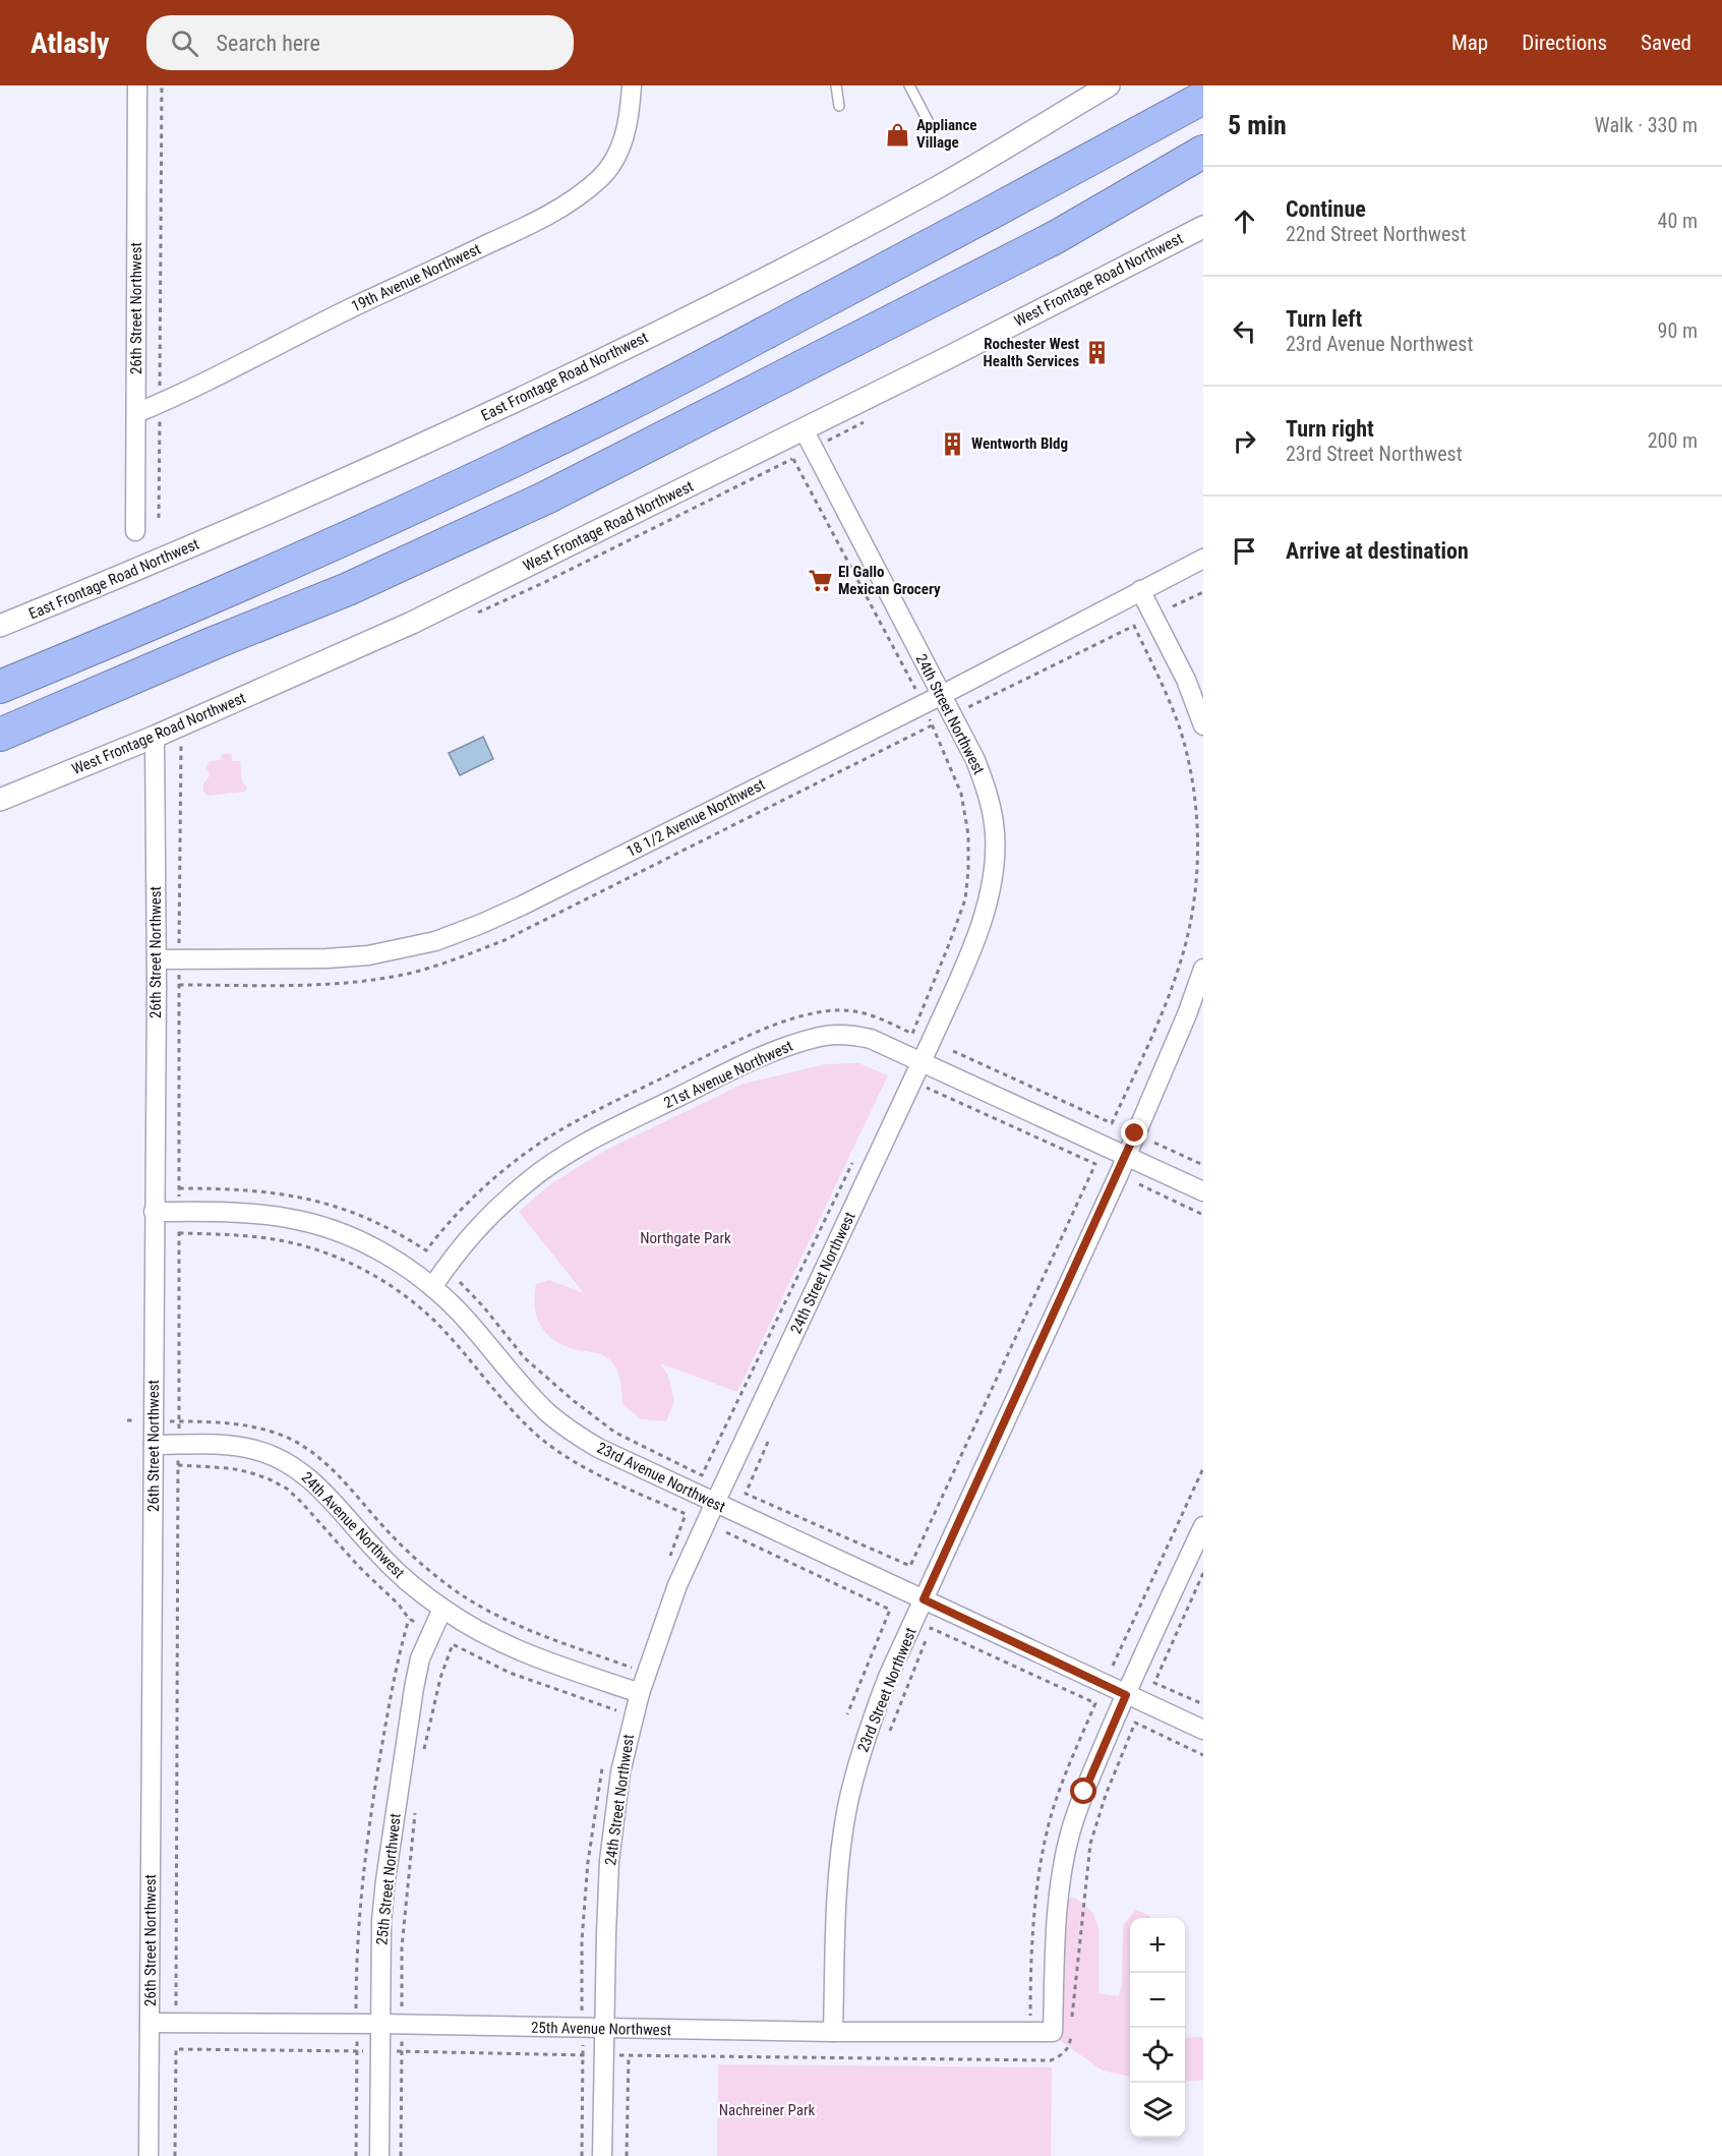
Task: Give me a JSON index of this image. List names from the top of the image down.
{
  "streets": {
    "street": [
      "19th Avenue Northwest",
      "West Frontage Road Northwest",
      "26th Street Northwest",
      "East Frontage Road Northwest",
      "24th Street Northwest",
      "18 1/2 Avenue Northwest",
      "21st Avenue Northwest",
      "23rd Avenue Northwest",
      "24th Avenue Northwest",
      "23rd Street Northwest",
      "25th Street Northwest",
      "25th Avenue Northwest"
    ]
  },
  "crossings": [
    ["19th Avenue Northwest", "26th Street Northwest"],
    ["West Frontage Road Northwest", "26th Street Northwest"],
    ["West Frontage Road Northwest", "24th Street Northwest"],
    ["26th Street Northwest", "18 1/2 Avenue Northwest"],
    ["26th Street Northwest", "23rd Avenue Northwest"],
    ["26th Street Northwest", "24th Avenue Northwest"],
    ["26th Street Northwest", "25th Avenue Northwest"],
    ["24th Street Northwest", "18 1/2 Avenue Northwest"],
    ["24th Street Northwest", "21st Avenue Northwest"],
    ["24th Street Northwest", "23rd Avenue Northwest"],
    ["24th Street Northwest", "24th Avenue Northwest"],
    ["24th Street Northwest", "25th Avenue Northwest"],
    ["21st Avenue Northwest", "23rd Avenue Northwest"],
    ["21st Avenue Northwest", "23rd Street Northwest"],
    ["23rd Avenue Northwest", "23rd Street Northwest"],
    ["24th Avenue Northwest", "25th Street Northwest"],
    ["23rd Street Northwest", "25th Avenue Northwest"],
    ["25th Street Northwest", "25th Avenue Northwest"]
  ],
  "parks": ["Northgate Park", "Nachreiner Park"],
  "places": {
    "shop": ["Appliance Village"],
    "building": ["Rochester West Health Services", "Wentworth Bldg"],
    "supermarket": ["El Gallo Mexican Grocery"]
  },
  "page": {
    "header": "Atlasly",
    "search": "Search here",
    "nav": ["Map", "Directions", "Saved"],
    "heading": ["5 min", "Walk · 330 m"],
    "list": [
      ["Continue", "22nd Street Northwest", "40 m"],
      ["Turn left", "23rd Avenue Northwest", "90 m"],
      ["Turn right", "23rd Street Northwest", "200 m"],
      "Arrive at destination"
    ],
    "map_buttons": ["+", "−"]
  }
}
